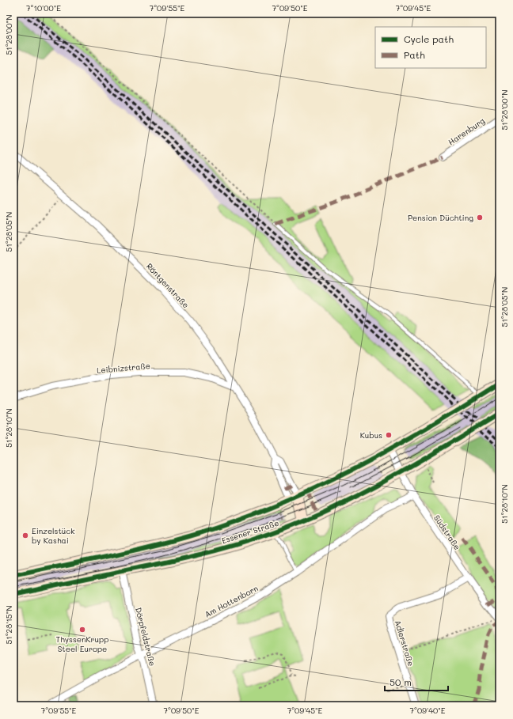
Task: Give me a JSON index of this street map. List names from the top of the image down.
{
  "streets": {
    "main road": ["Essener Straße"],
    "street": [
      "Harenburg",
      "Röntgenstraße",
      "Leibnizstraße",
      "Südstraße",
      "Am Hottenborn",
      "Dörpfeldstraße",
      "Adlerstraße"
    ]
  },
  "crossings": [
    ["Röntgenstraße", "Leibnizstraße"],
    ["Röntgenstraße", "Essener Straße"],
    ["Essener Straße", "Südstraße"],
    ["Essener Straße", "Dörpfeldstraße"],
    ["Südstraße", "Am Hottenborn"],
    ["Südstraße", "Adlerstraße"],
    ["Am Hottenborn", "Dörpfeldstraße"]
  ],
  "places": [
    "Pension Düchting",
    "Kubus",
    "Einzelstück by Kashai",
    "ThyssenKrupp Steel Europe"
  ],
  "legend": ["Cycle path", "Path"],
  "scale_bar": "50 m",
  "coordinates": [
    "7°10'00\"E",
    "7°09'55\"E",
    "7°09'50\"E",
    "7°09'45\"E",
    "51°28'00\"N",
    "51°28'05\"N",
    "51°28'10\"N",
    "51°28'15\"N",
    "7°09'40\"E"
  ]
}
